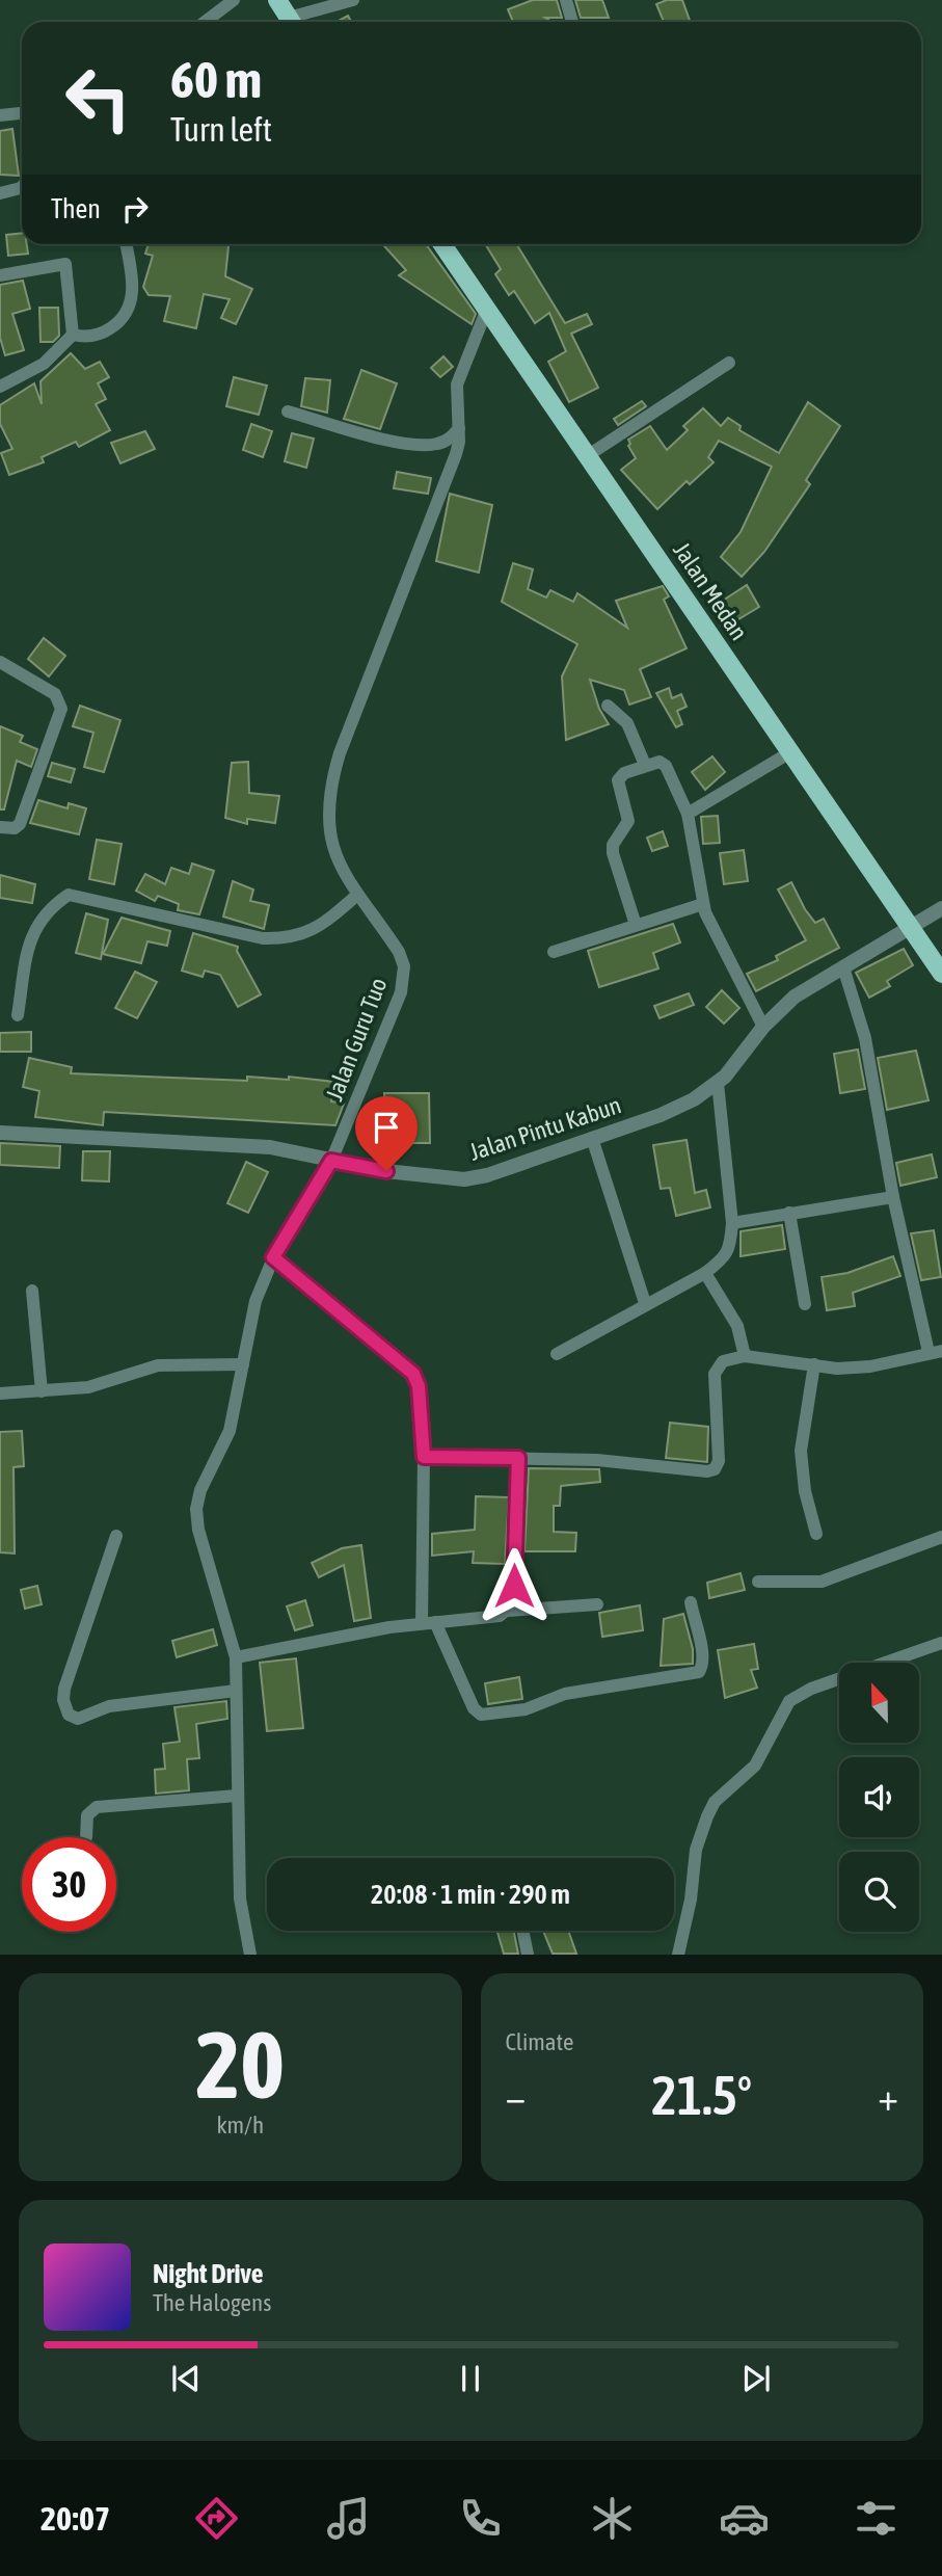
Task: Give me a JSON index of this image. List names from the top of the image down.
{
  "streets": {
    "main road": ["Jalan Medan"],
    "street": ["Jalan Guru Tuo", "Jalan Pintu Kabun"]
  },
  "crossings": [
    ["Jalan Medan", "Jalan Guru Tuo"],
    ["Jalan Medan", "Jalan Pintu Kabun"],
    ["Jalan Guru Tuo", "Jalan Pintu Kabun"]
  ],
  "north": "top",
  "page": {
    "turn": ["60 m", "Turn left"],
    "then": "Then",
    "limit": "30",
    "trip": "20:08 · 1 min · 290 m",
    "tile": [
      ["20", "km/h"],
      "Climate"
    ],
    "heat": ["−", "21.5°", "+"],
    "song": ["Night Drive", "The Halogens"],
    "tabs": "20:07"
  }
}
